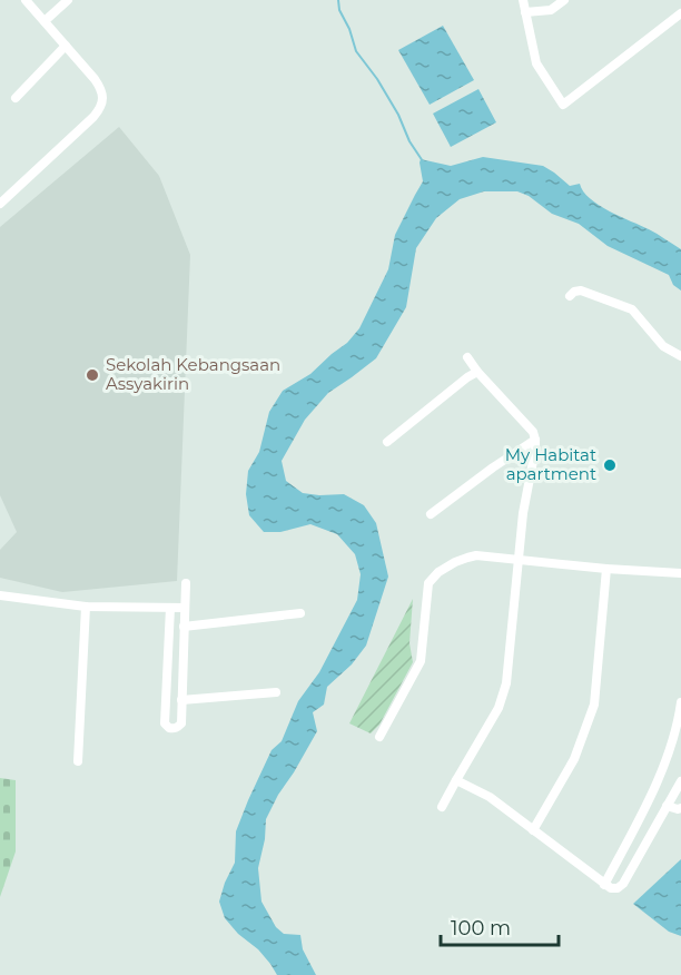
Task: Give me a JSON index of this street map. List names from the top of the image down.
{
  "places": ["Sekolah Kebangsaan Assyakirin", "My Habitat apartment"],
  "scale_bar": "100 m"
}
